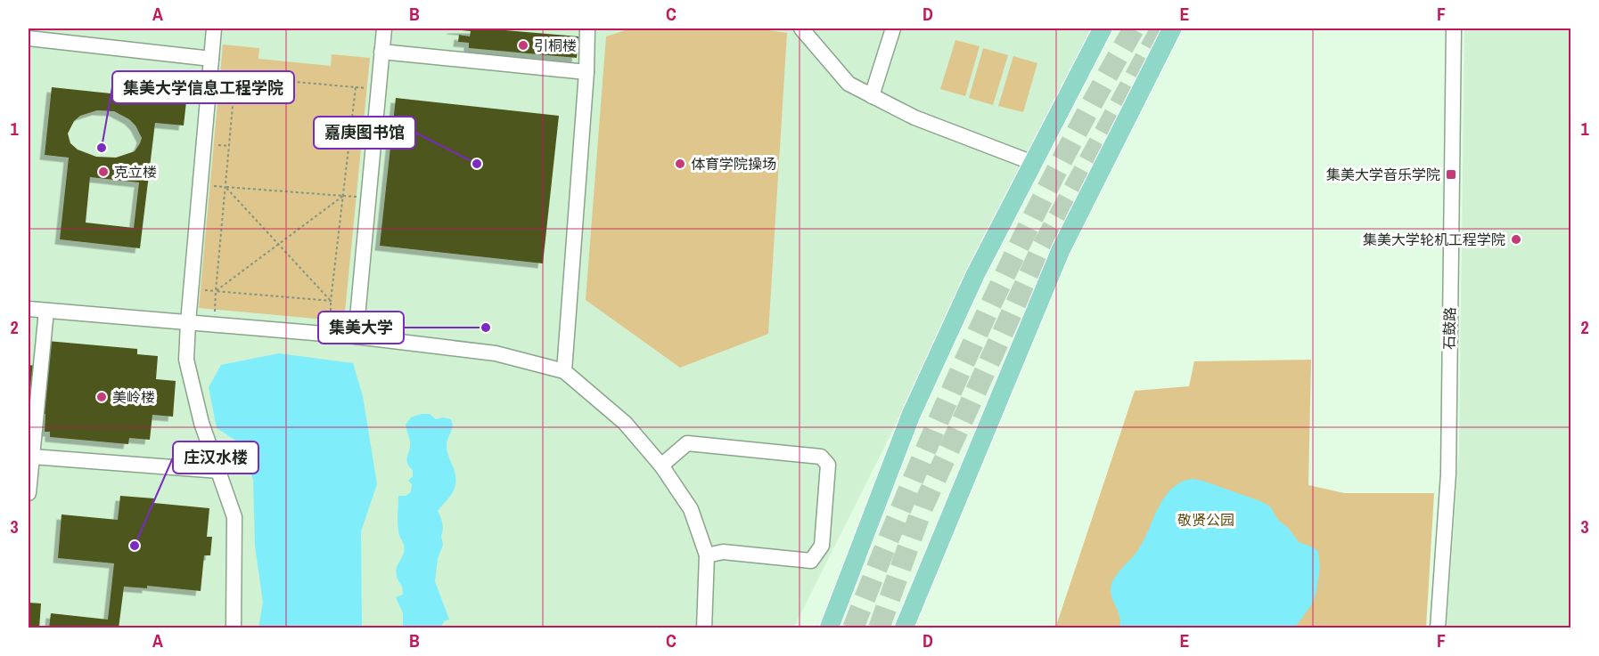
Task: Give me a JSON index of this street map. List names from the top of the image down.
{
  "streets": {
    "street": ["石鼓路"]
  },
  "parks": ["敬贤公园"],
  "places": {
    "other": [
      "引桐楼",
      "集美大学信息工程学院",
      "嘉庚图书馆",
      "体育学院操场",
      "克立楼",
      "集美大学轮机工程学院",
      "集美大学",
      "美岭楼",
      "庄汉水楼"
    ],
    "transit": ["集美大学音乐学院"]
  },
  "grid": {
    "columns": [
      "A",
      "B",
      "C",
      "D",
      "E",
      "F"
    ],
    "rows": ["1", "2", "3"]
  }
}
